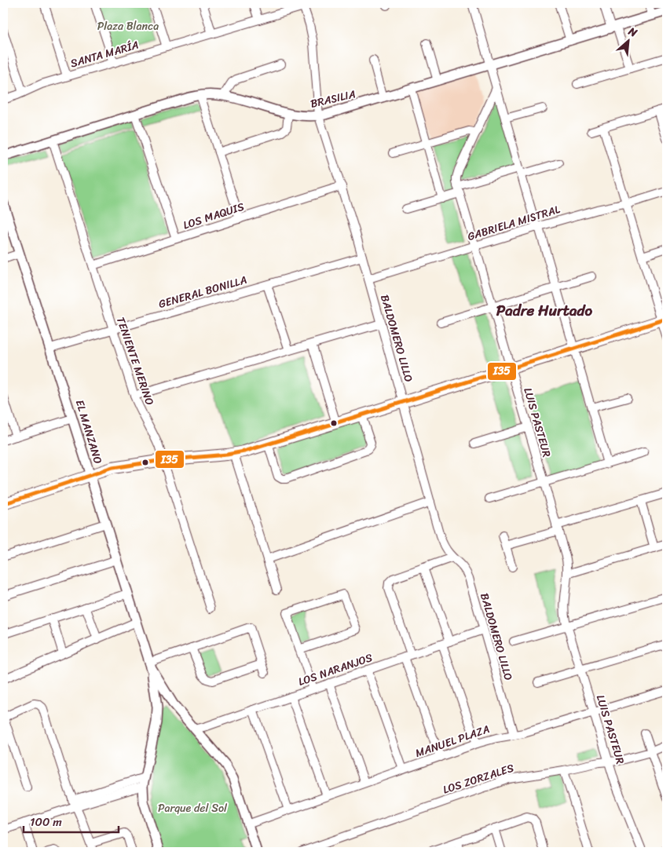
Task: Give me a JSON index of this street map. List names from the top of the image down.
{
  "streets": {
    "street": [
      "SANTA MARÍA",
      "BRASILIA",
      "LOS MAQUIS",
      "GABRIELA MISTRAL",
      "GENERAL BONILLA",
      "BALDOMERO LILLO",
      "TENIENTE MERINO",
      "LUIS PASTEUR",
      "EL MANZANO",
      "LOS NARANJOS",
      "MANUEL PLAZA",
      "LOS ZORZALES"
    ]
  },
  "crossings": [
    ["SANTA MARÍA", "BALDOMERO LILLO"],
    ["BRASILIA", "BALDOMERO LILLO"],
    ["BRASILIA", "TENIENTE MERINO"],
    ["LOS MAQUIS", "BALDOMERO LILLO"],
    ["LOS MAQUIS", "TENIENTE MERINO"],
    ["GABRIELA MISTRAL", "BALDOMERO LILLO"],
    ["GABRIELA MISTRAL", "LUIS PASTEUR"],
    ["GENERAL BONILLA", "BALDOMERO LILLO"],
    ["GENERAL BONILLA", "TENIENTE MERINO"],
    ["GENERAL BONILLA", "EL MANZANO"],
    ["BALDOMERO LILLO", "LOS NARANJOS"],
    ["BALDOMERO LILLO", "MANUEL PLAZA"],
    ["LUIS PASTEUR", "MANUEL PLAZA"],
    ["LUIS PASTEUR", "LOS ZORZALES"],
    ["EL MANZANO", "LOS NARANJOS"],
    ["EL MANZANO", "MANUEL PLAZA"]
  ],
  "districts": ["Padre Hurtado"],
  "parks": ["Plaza Blanca", "Parque del Sol"],
  "lines": ["transit line I35"],
  "scale_bar": "100 m",
  "north": "top right"
}
